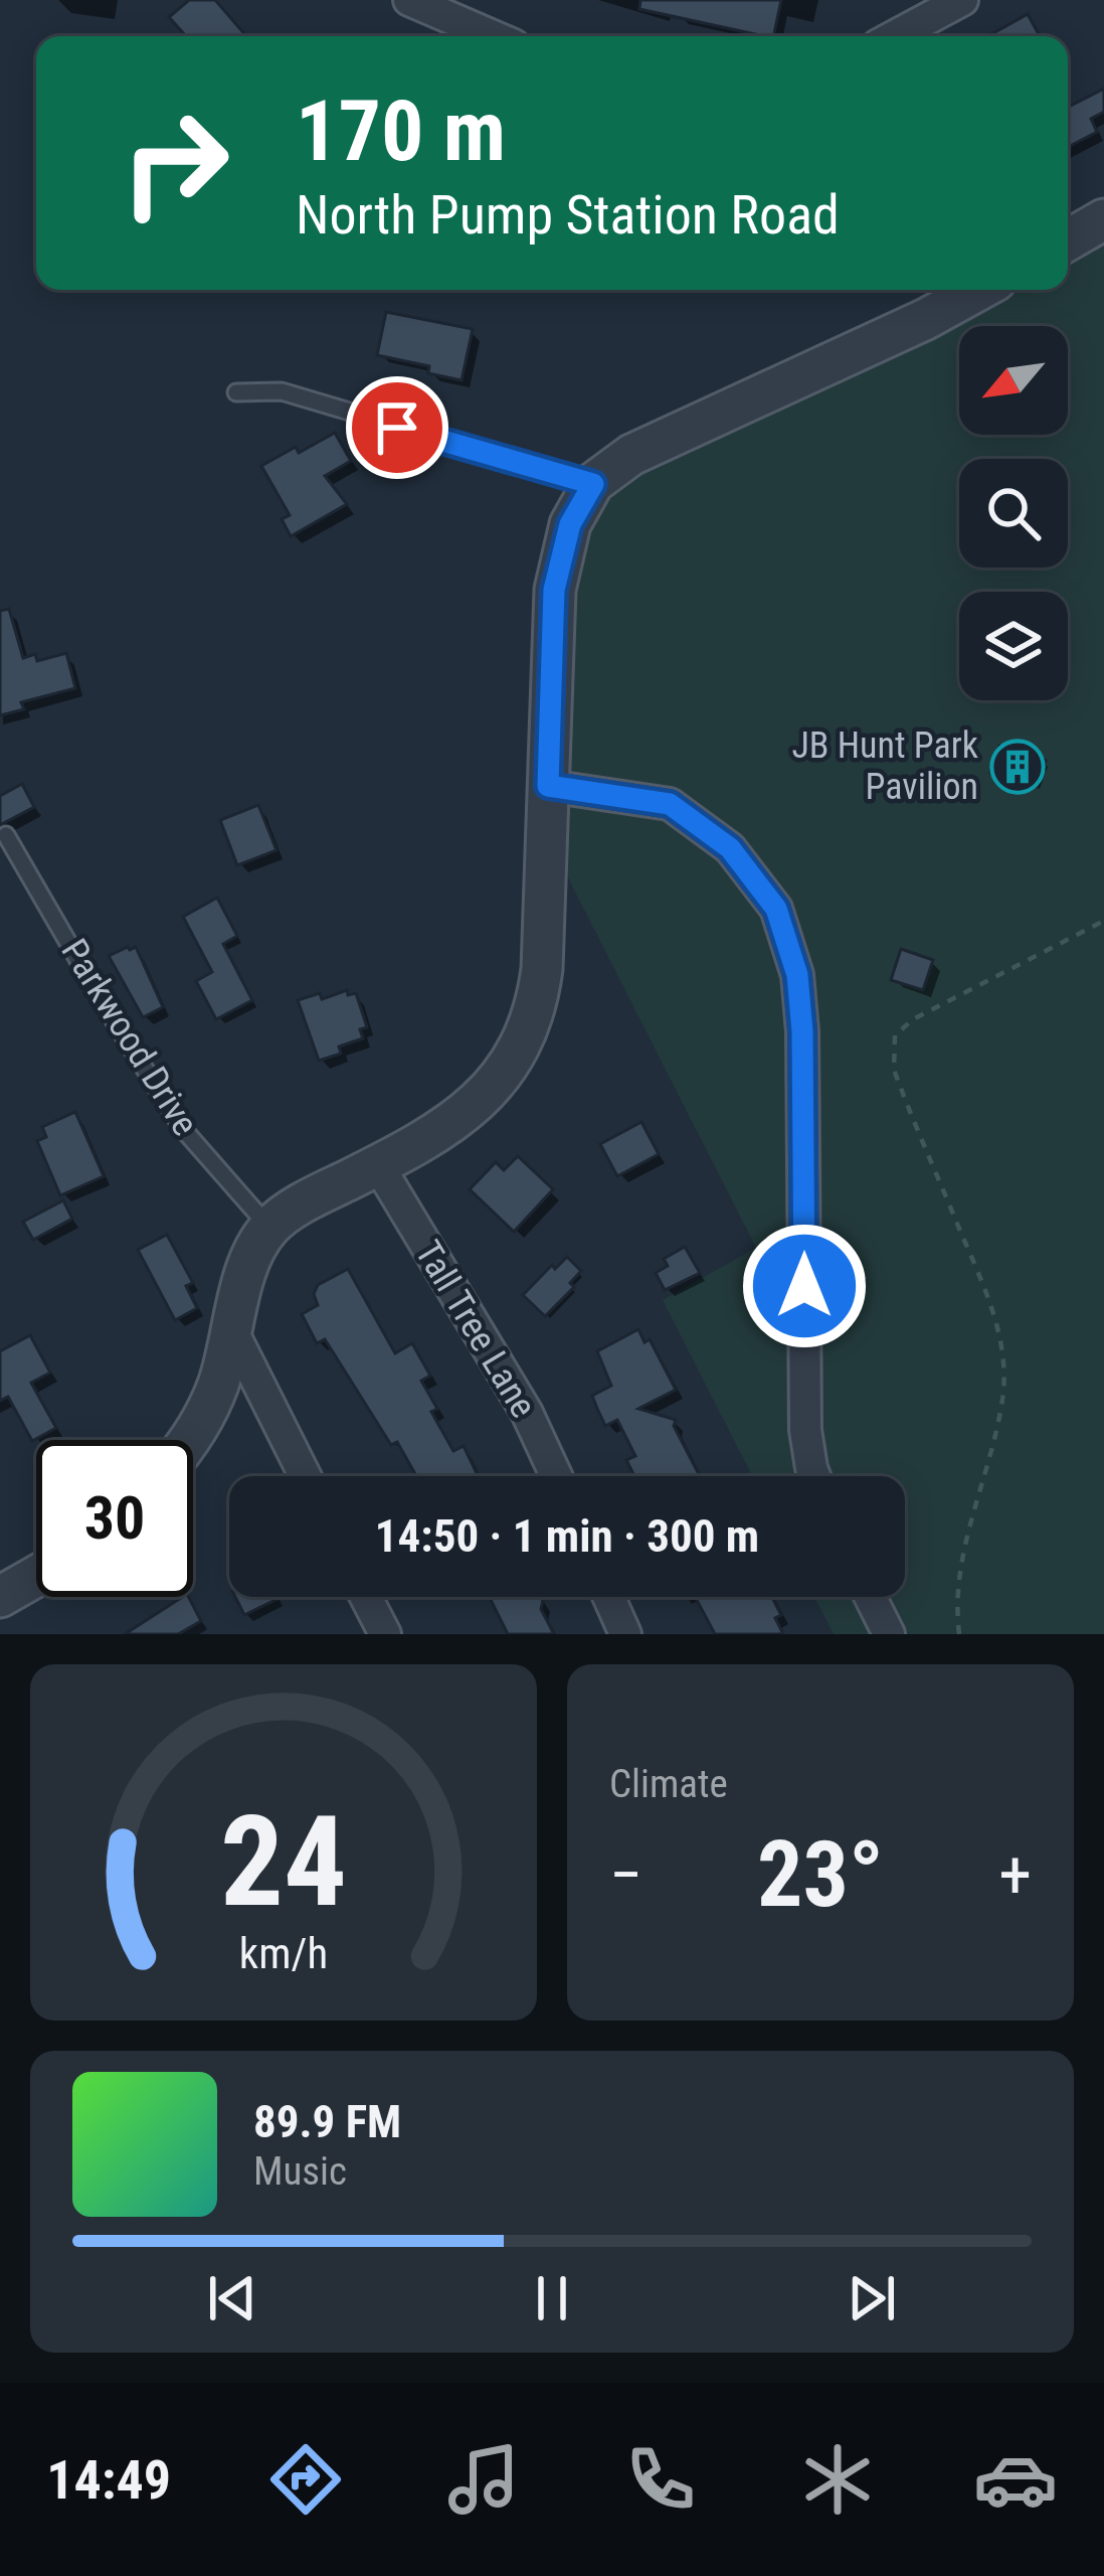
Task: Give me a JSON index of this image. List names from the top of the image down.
{
  "streets": {
    "street": ["Tall Tree Lane"],
    "lane": ["Parkwood Drive"]
  },
  "places": {
    "building": ["JB Hunt Park Pavilion"]
  },
  "north": "bottom left",
  "page": {
    "turn": ["170 m", "North Pump Station Road"],
    "limit": "30",
    "trip": "14:50 · 1 min · 300 m",
    "tile": "Climate",
    "heat": ["−", "23°", "+"],
    "song": ["89.9 FM", "Music"],
    "tabs": "14:49",
    "gauge": ["24", "km/h"]
  }
}
